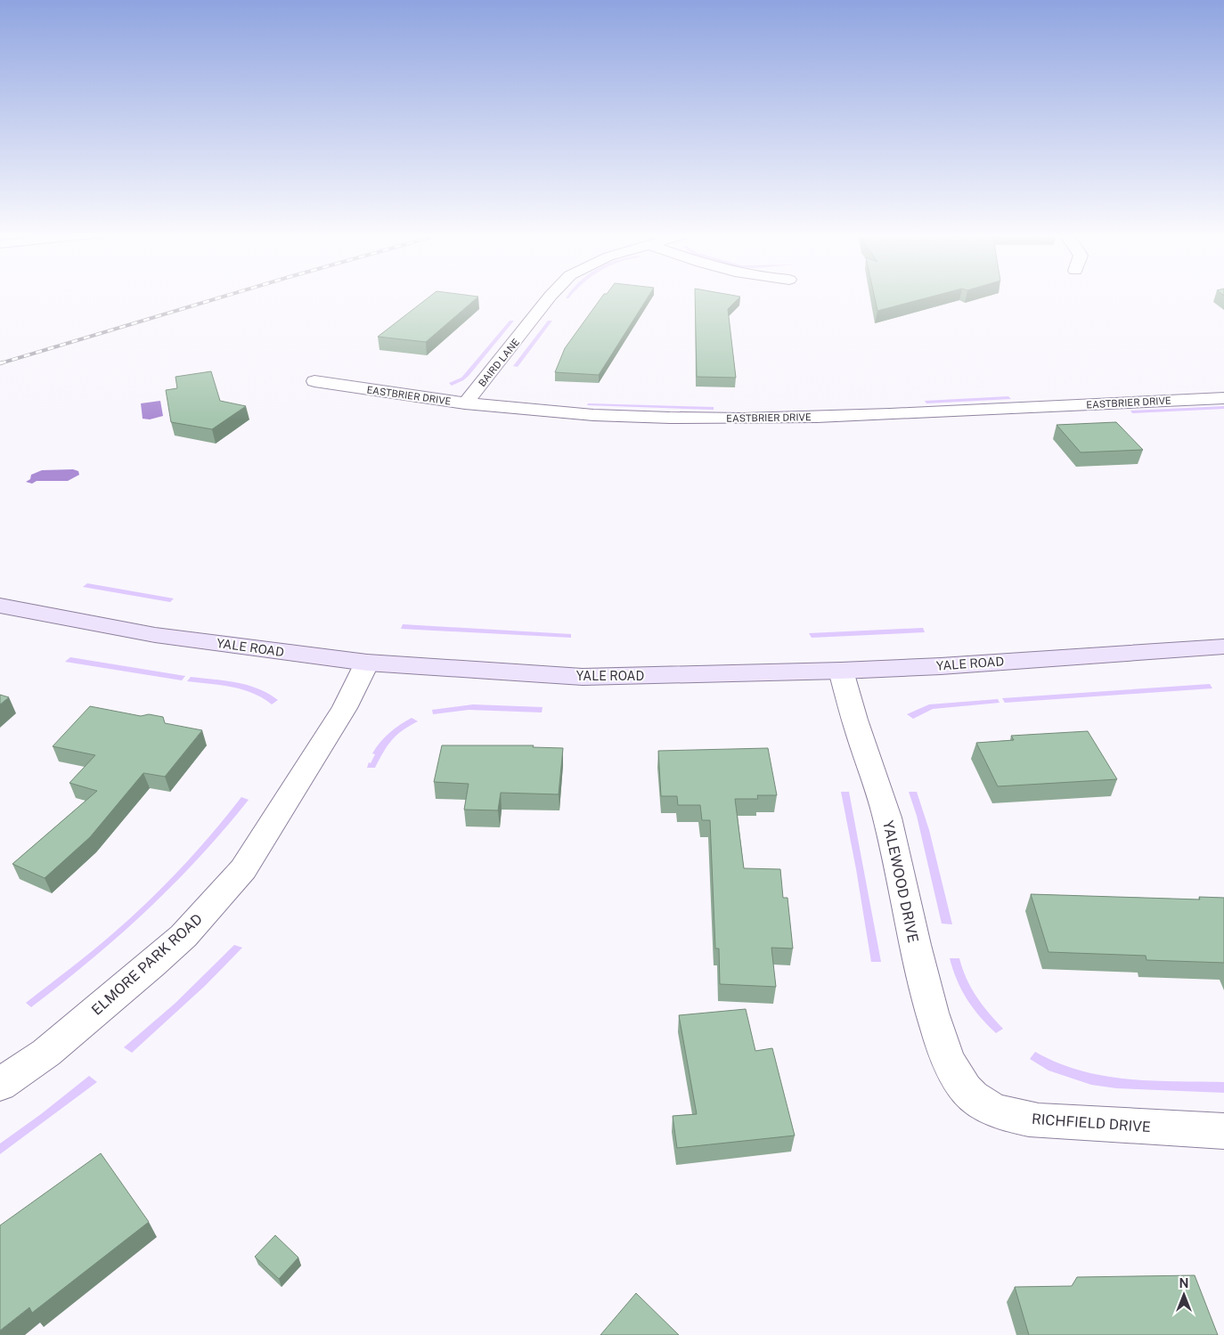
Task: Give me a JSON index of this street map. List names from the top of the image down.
{
  "streets": {
    "main road": ["YALE ROAD"],
    "street": [
      "BAIRD LANE",
      "EASTBRIER DRIVE",
      "YALEWOOD DRIVE",
      "ELMORE PARK ROAD",
      "RICHFIELD DRIVE"
    ]
  },
  "crossings": [
    ["BAIRD LANE", "EASTBRIER DRIVE"],
    ["YALE ROAD", "YALEWOOD DRIVE"],
    ["YALE ROAD", "ELMORE PARK ROAD"],
    ["YALEWOOD DRIVE", "RICHFIELD DRIVE"]
  ],
  "north": "top"
}
